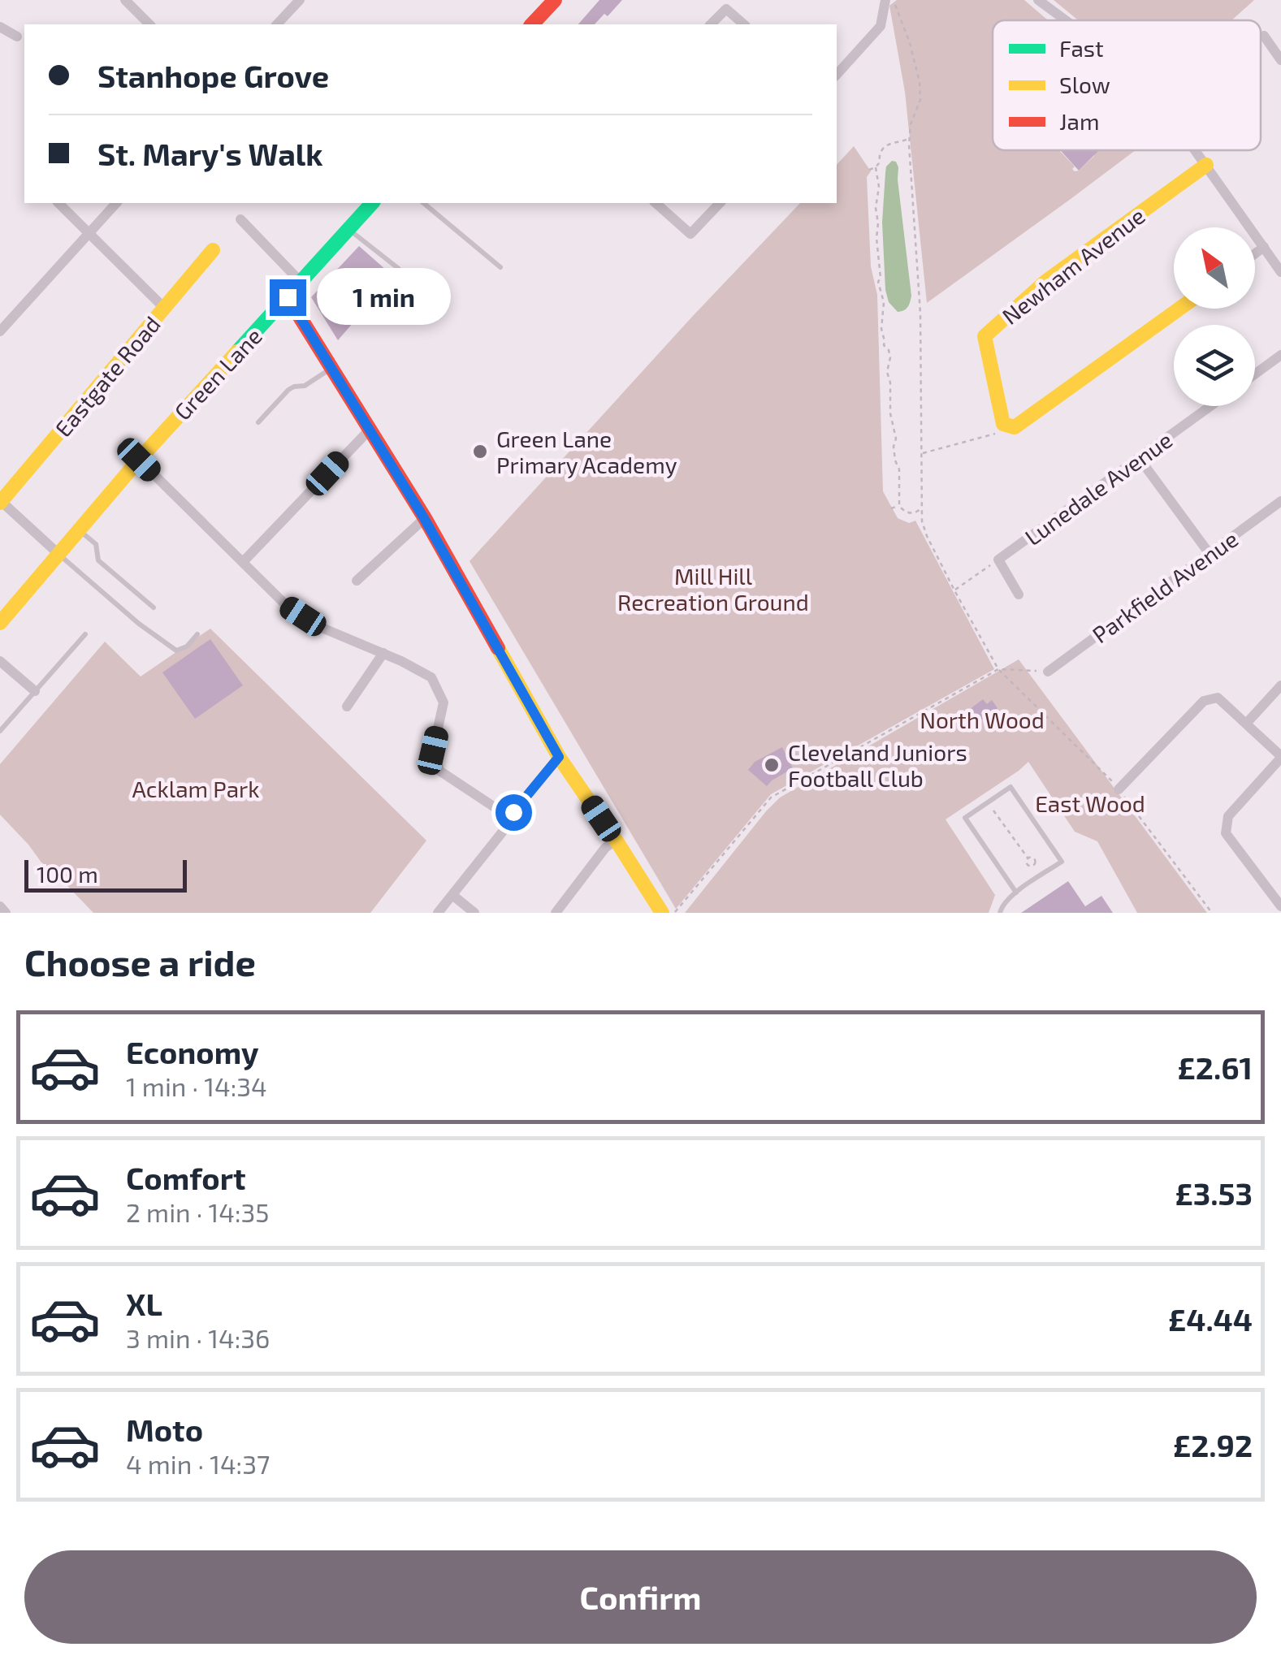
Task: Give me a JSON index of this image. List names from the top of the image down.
{
  "streets": {
    "street": [
      "Newham Avenue",
      "Green Lane",
      "Eastgate Road",
      "Lunedale Avenue",
      "Parkfield Avenue"
    ]
  },
  "parks": [
    "Mill Hill Recreation Ground",
    "North Wood",
    "Acklam Park",
    "East Wood"
  ],
  "places": ["Green Lane Primary Academy", "Cleveland Juniors Football Club"],
  "legend": ["Fast", "Slow", "Jam"],
  "scale_bar": "100 m",
  "north": "top left",
  "page": {
    "banner": ["Stanhope Grove", "St. Mary's Walk"],
    "bubble": "1 min",
    "scale": "100 m",
    "heading": "Choose a ride",
    "list": [
      {
        "name": "Economy",
        "note": "1 min · 14:34",
        "value": "£2.61"
      },
      {
        "name": "Comfort",
        "note": "2 min · 14:35",
        "value": "£3.53"
      },
      {
        "name": "XL",
        "note": "3 min · 14:36",
        "value": "£4.44"
      },
      {
        "name": "Moto",
        "note": "4 min · 14:37",
        "value": "£2.92"
      }
    ],
    "buttons": "Confirm"
  }
}
